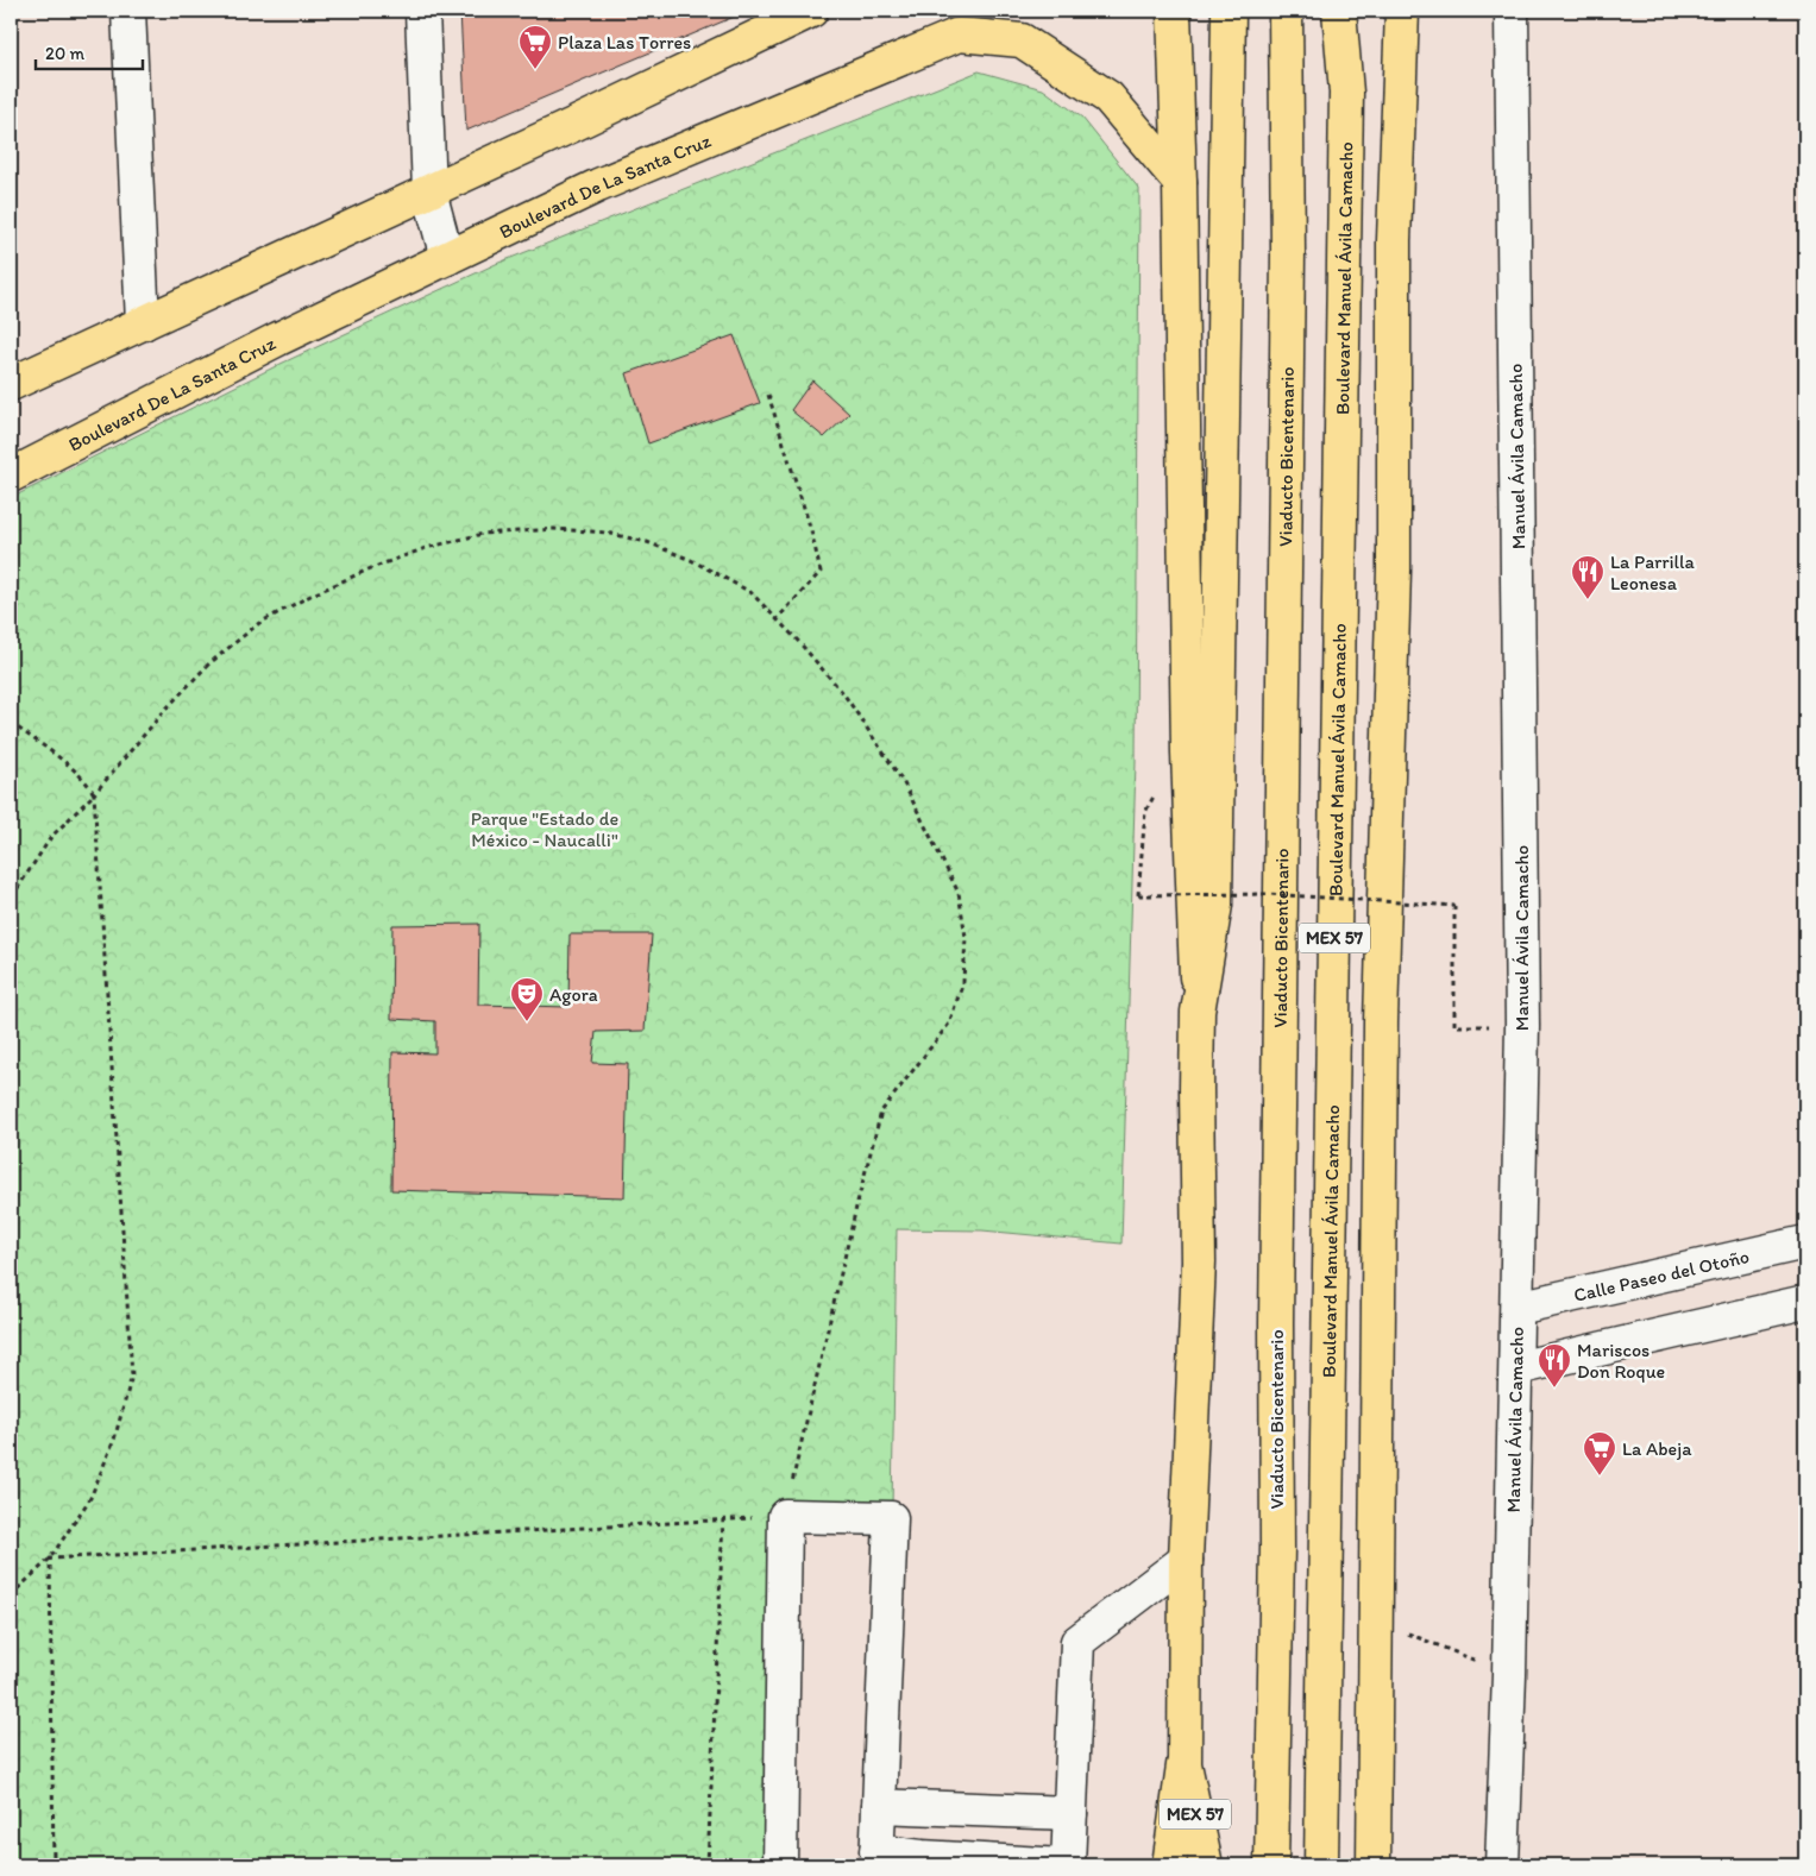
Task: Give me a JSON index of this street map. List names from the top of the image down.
{
  "streets": {
    "main road": [
      "Boulevard De La Santa Cruz",
      "Boulevard Manuel Ávila Camacho",
      "Viaducto Bicentenario",
      "MEX 57"
    ],
    "street": ["Manuel Ávila Camacho", "Calle Paseo del Otoño"]
  },
  "crossings": [
    ["Manuel Ávila Camacho", "Calle Paseo del Otoño"]
  ],
  "parks": ["Parque \"Estado de México - Naucalli\""],
  "places": {
    "supermarket": ["Plaza Las Torres", "La Abeja"],
    "restaurant": ["La Parrilla Leonesa", "Mariscos Don Roque"],
    "theatre": ["Agora"]
  },
  "scale_bar": "20 m"
}
